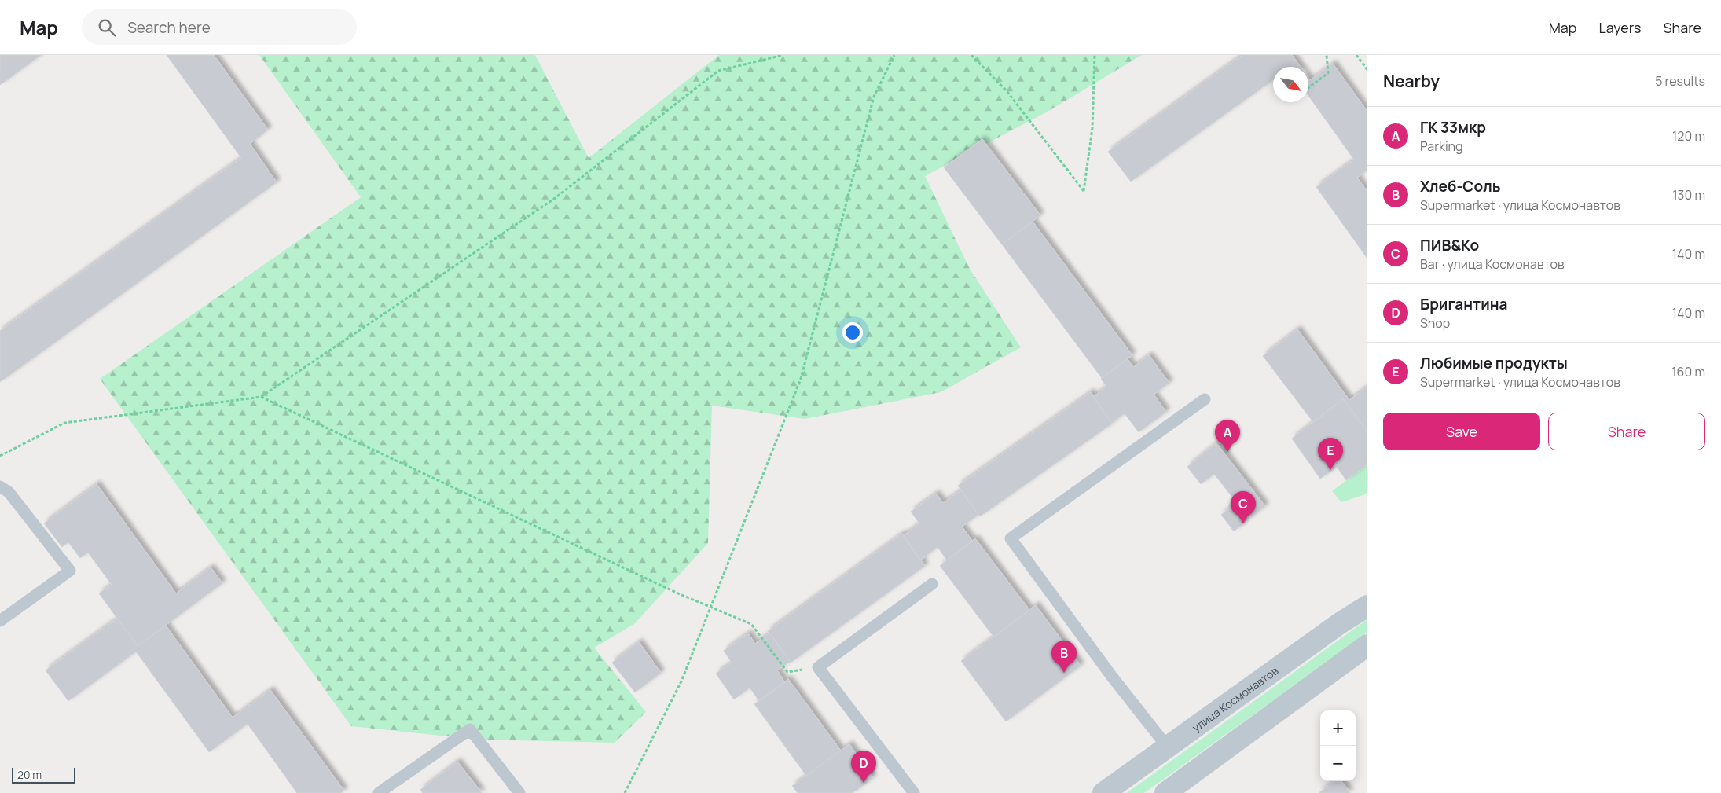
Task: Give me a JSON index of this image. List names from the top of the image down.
{
  "streets": {
    "street": ["улица Космонавтов"]
  },
  "scale_bar": "20 m",
  "north": "bottom right",
  "page": {
    "header": "Map",
    "search": "Search here",
    "nav": ["Map", "Layers", "Share"],
    "heading": ["Nearby", "5 results"],
    "list": [
      {
        "mark": "A",
        "name": "ГК 33мкр",
        "note": "Parking",
        "value": "120 m"
      },
      {
        "mark": "B",
        "name": "Хлеб-Соль",
        "note": "Supermarket · улица Космонавтов",
        "value": "130 m"
      },
      {
        "mark": "C",
        "name": "ПИВ&Ko",
        "note": "Bar · улица Космонавтов",
        "value": "140 m"
      },
      {
        "mark": "D",
        "name": "Бригантина",
        "note": "Shop",
        "value": "140 m"
      },
      {
        "mark": "E",
        "name": "Любимые продукты",
        "note": "Supermarket · улица Космонавтов",
        "value": "160 m"
      }
    ],
    "buttons": ["Save", "Share"],
    "pins": [
      "A",
      "E",
      "C",
      "B",
      "D"
    ],
    "map_buttons": ["+", "−"],
    "scale": "20 m"
  }
}
